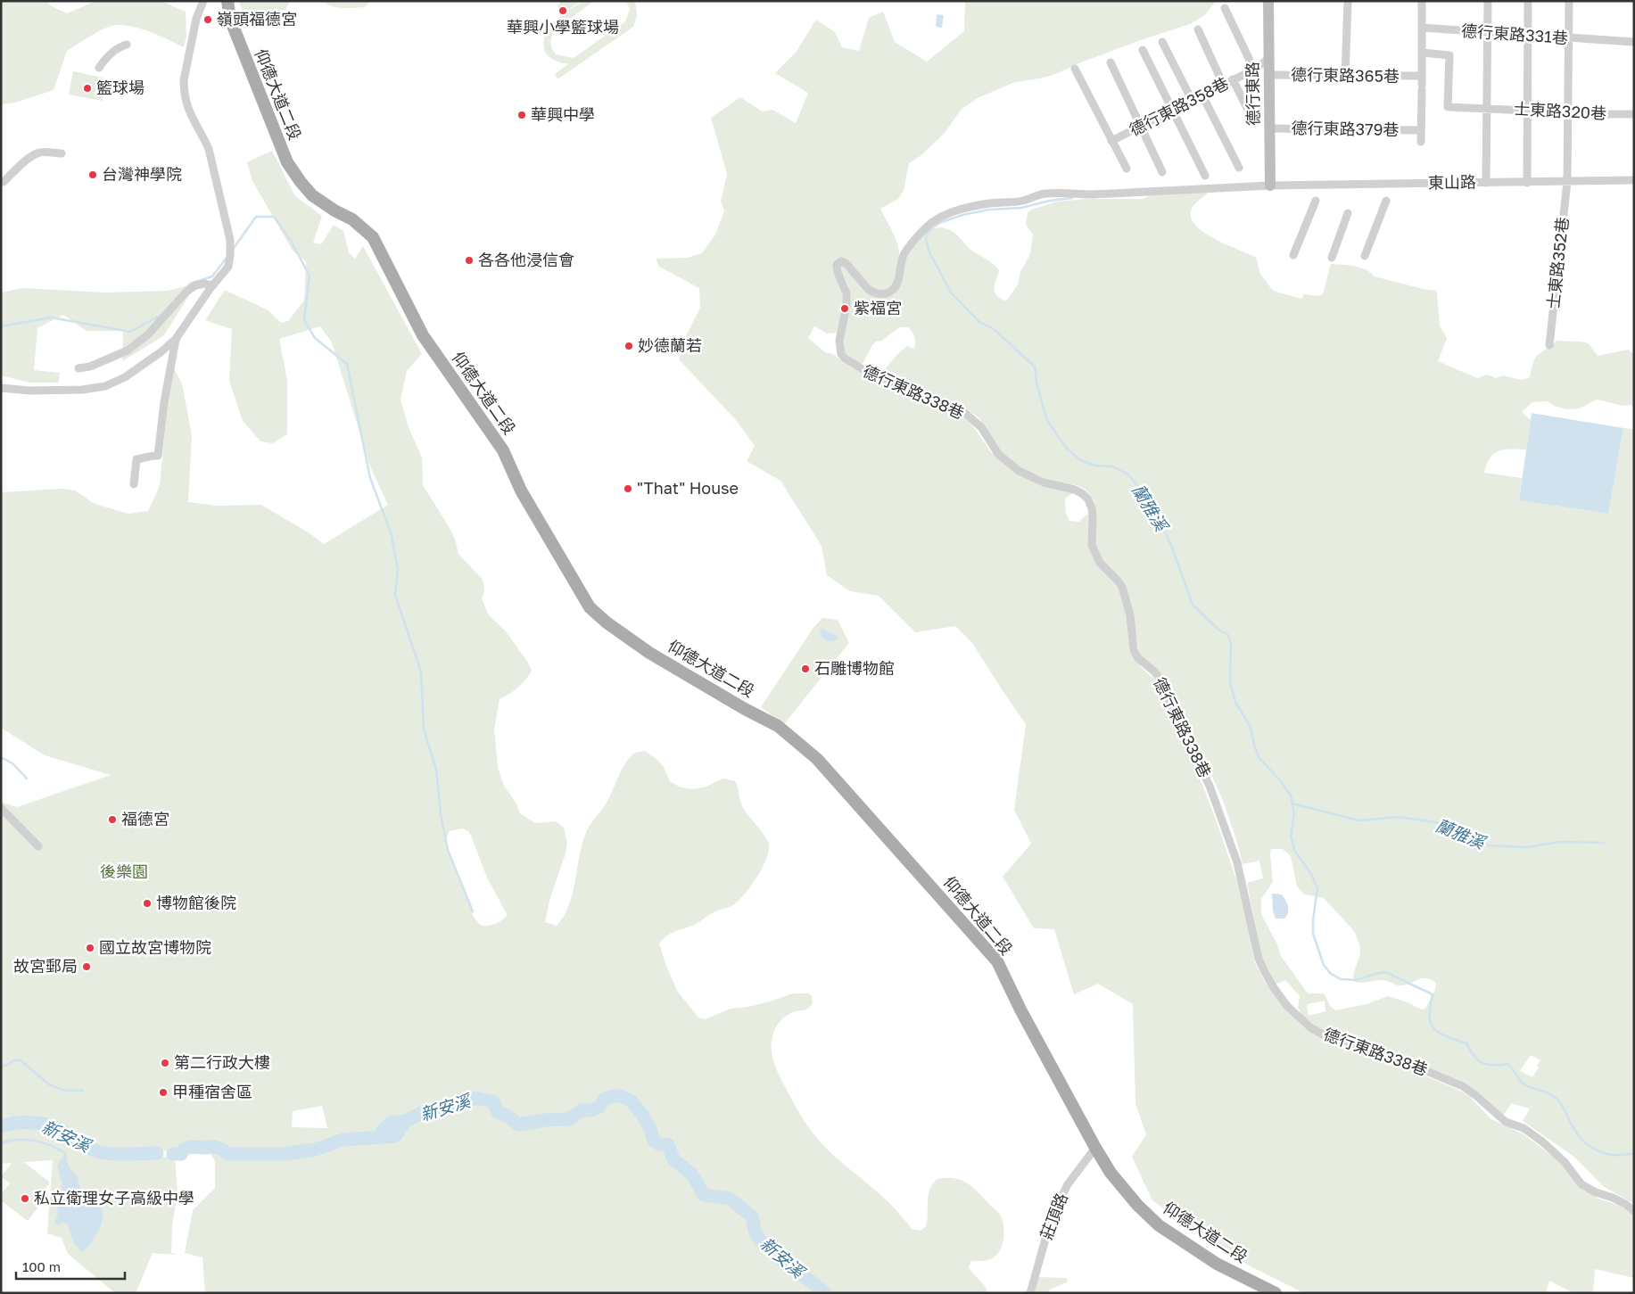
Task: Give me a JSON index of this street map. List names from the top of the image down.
{
  "streets": {
    "main road": ["仰德大道二段"],
    "street": [
      "德行東路331巷",
      "德行東路365巷",
      "德行東路",
      "德行東路358巷",
      "士東路320巷",
      "德行東路379巷",
      "東山路",
      "士東路352巷",
      "德行東路338巷",
      "莊頂路"
    ]
  },
  "crossings": [
    ["德行東路331巷", "德行東路379巷"],
    ["德行東路331巷", "士東路352巷"],
    ["德行東路365巷", "德行東路"],
    ["德行東路365巷", "德行東路379巷"],
    ["德行東路", "德行東路358巷"],
    ["德行東路", "德行東路379巷"],
    ["德行東路", "東山路"],
    ["德行東路", "德行東路338巷"],
    ["仰德大道二段", "莊頂路"],
    ["士東路320巷", "德行東路379巷"],
    ["士東路320巷", "士東路352巷"],
    ["東山路", "士東路352巷"],
    ["東山路", "德行東路338巷"]
  ],
  "water": ["蘭雅溪", "新安溪"],
  "parks": ["後樂園"],
  "places": [
    "華興小學籃球場",
    "嶺頭福德宮",
    "籃球場",
    "華興中學",
    "台灣神學院",
    "各各他浸信會",
    "紫福宮",
    "妙德蘭若",
    "\"That\" House",
    "石雕博物館",
    "福德宮",
    "博物館後院",
    "國立故宮博物院",
    "故宮郵局",
    "第二行政大樓",
    "甲種宿舍區",
    "私立衛理女子高級中學"
  ],
  "scale_bar": "100 m"
}
